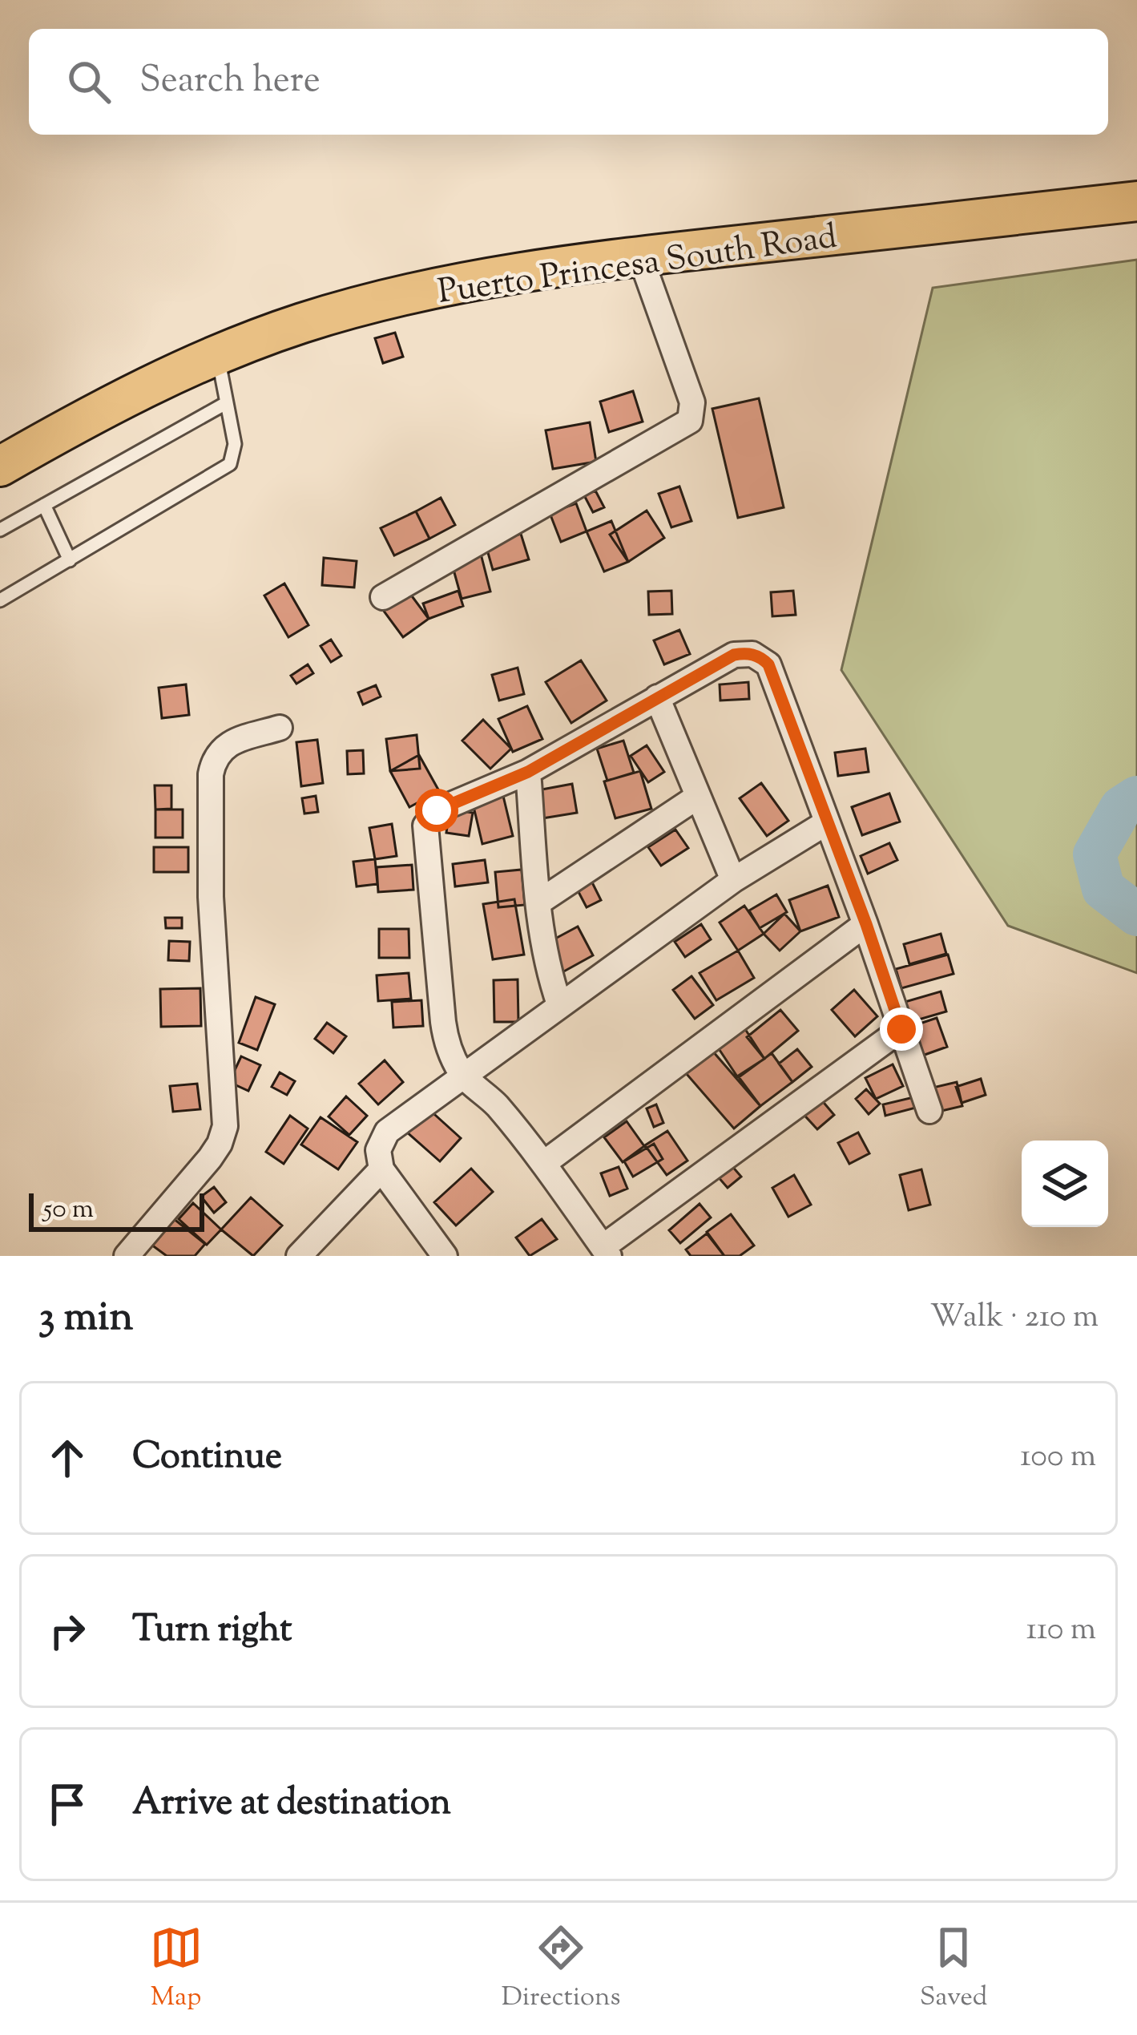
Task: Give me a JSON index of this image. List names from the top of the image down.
{
  "streets": {
    "main road": ["Puerto Princesa South Road"]
  },
  "scale_bar": "50 m",
  "page": {
    "search": "Search here",
    "scale": "50 m",
    "heading": ["3 min", "Walk · 210 m"],
    "list": [
      ["Continue", "100 m"],
      ["Turn right", "110 m"],
      "Arrive at destination"
    ],
    "nav": ["Map", "Directions", "Saved"]
  }
}
